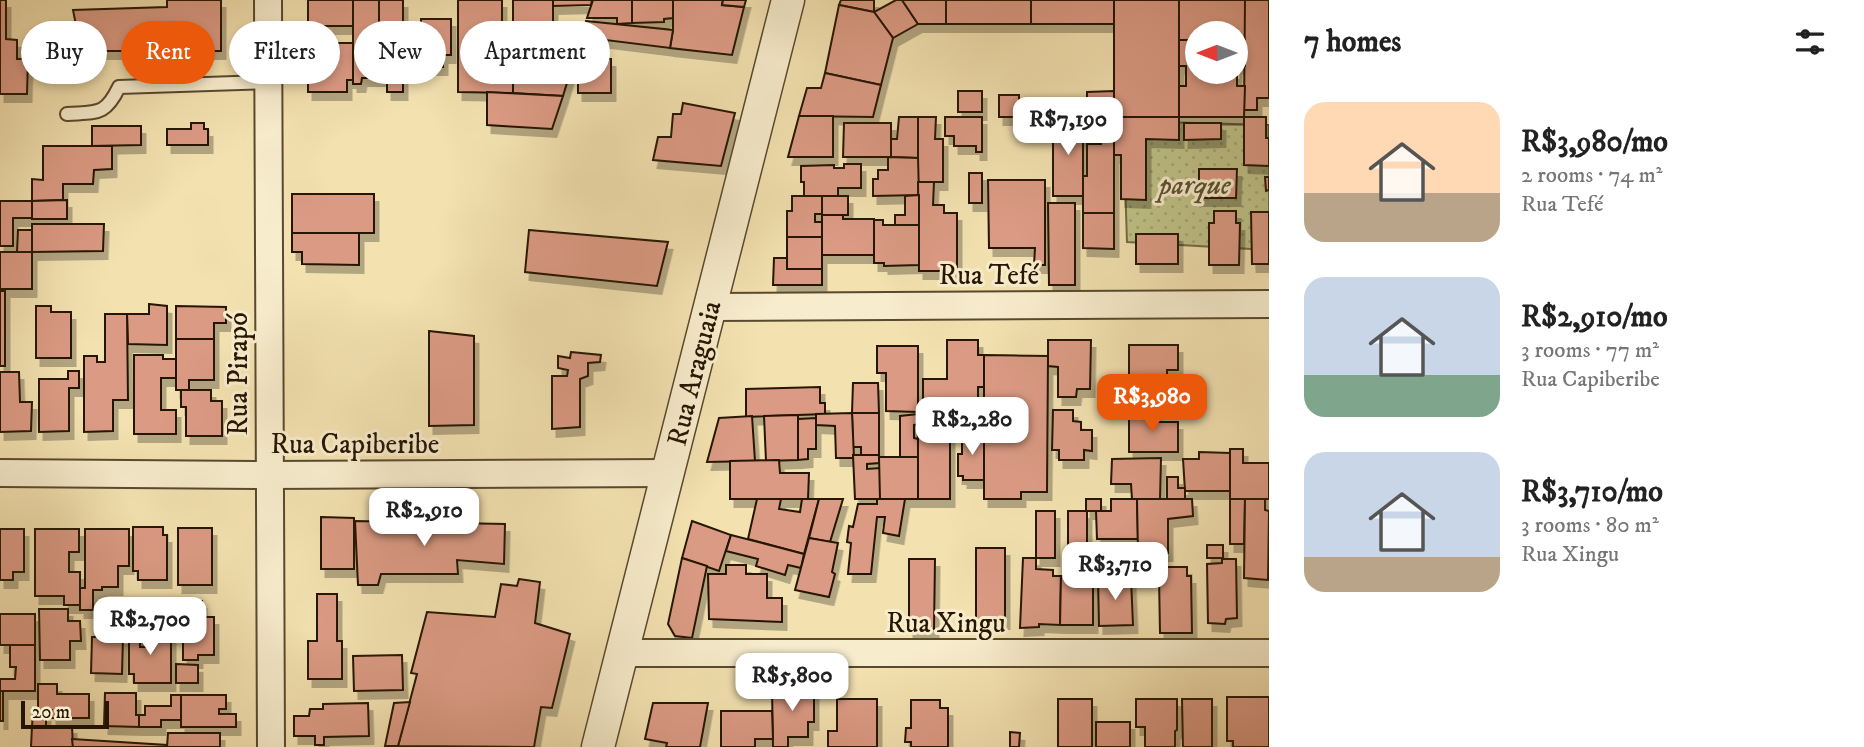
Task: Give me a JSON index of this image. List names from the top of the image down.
{
  "streets": {
    "street": [
      "Rua Tefé",
      "Rua Araguaia",
      "Rua Pirapó",
      "Rua Capiberibe",
      "Rua Xingu"
    ]
  },
  "crossings": [
    ["Rua Tefé", "Rua Araguaia"],
    ["Rua Araguaia", "Rua Capiberibe"],
    ["Rua Araguaia", "Rua Xingu"],
    ["Rua Pirapó", "Rua Capiberibe"]
  ],
  "parks": ["parque"],
  "scale_bar": "20 m",
  "north": "left",
  "page": {
    "heading": "7 homes",
    "chip": [
      "Buy",
      "Rent",
      "Filters",
      "New",
      "Apartment"
    ],
    "list": [
      {
        "name": "R$3,980/mo",
        "note": "2 rooms · 74 m² · Rua Tefé"
      },
      {
        "name": "R$2,910/mo",
        "note": "3 rooms · 77 m² · Rua Capiberibe"
      },
      {
        "name": "R$3,710/mo",
        "note": "3 rooms · 80 m² · Rua Xingu"
      }
    ],
    "price": [
      "R$7,190",
      "R$3,980",
      "R$2,280",
      "R$2,910",
      "R$3,710",
      "R$2,700",
      "R$5,800"
    ],
    "scale": "20 m"
  }
}
